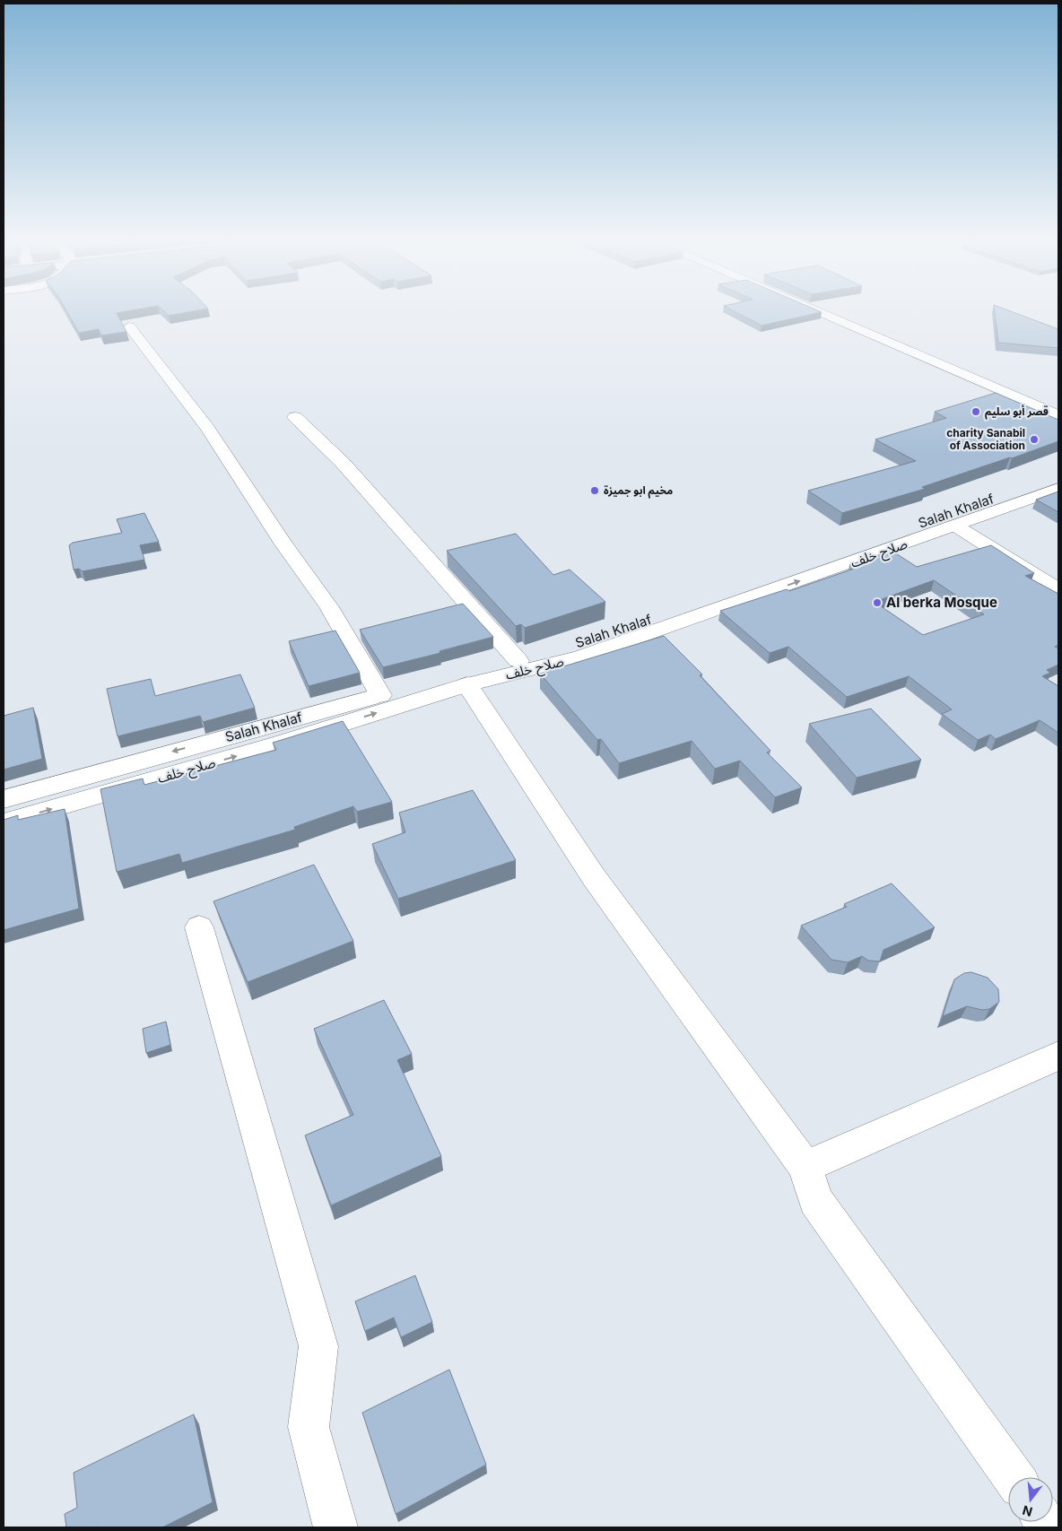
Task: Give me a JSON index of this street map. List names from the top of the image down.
{
  "streets": {
    "street": ["Salah Khalaf", "صلاح خلف"]
  },
  "one_way": ["Salah Khalaf", "صلاح خلف"],
  "places": [
    "قصر أبو سليم",
    "charity Sanabil of Association",
    "مخيم ابو جميزة",
    "Al berka Mosque"
  ],
  "north": "bottom"
}
